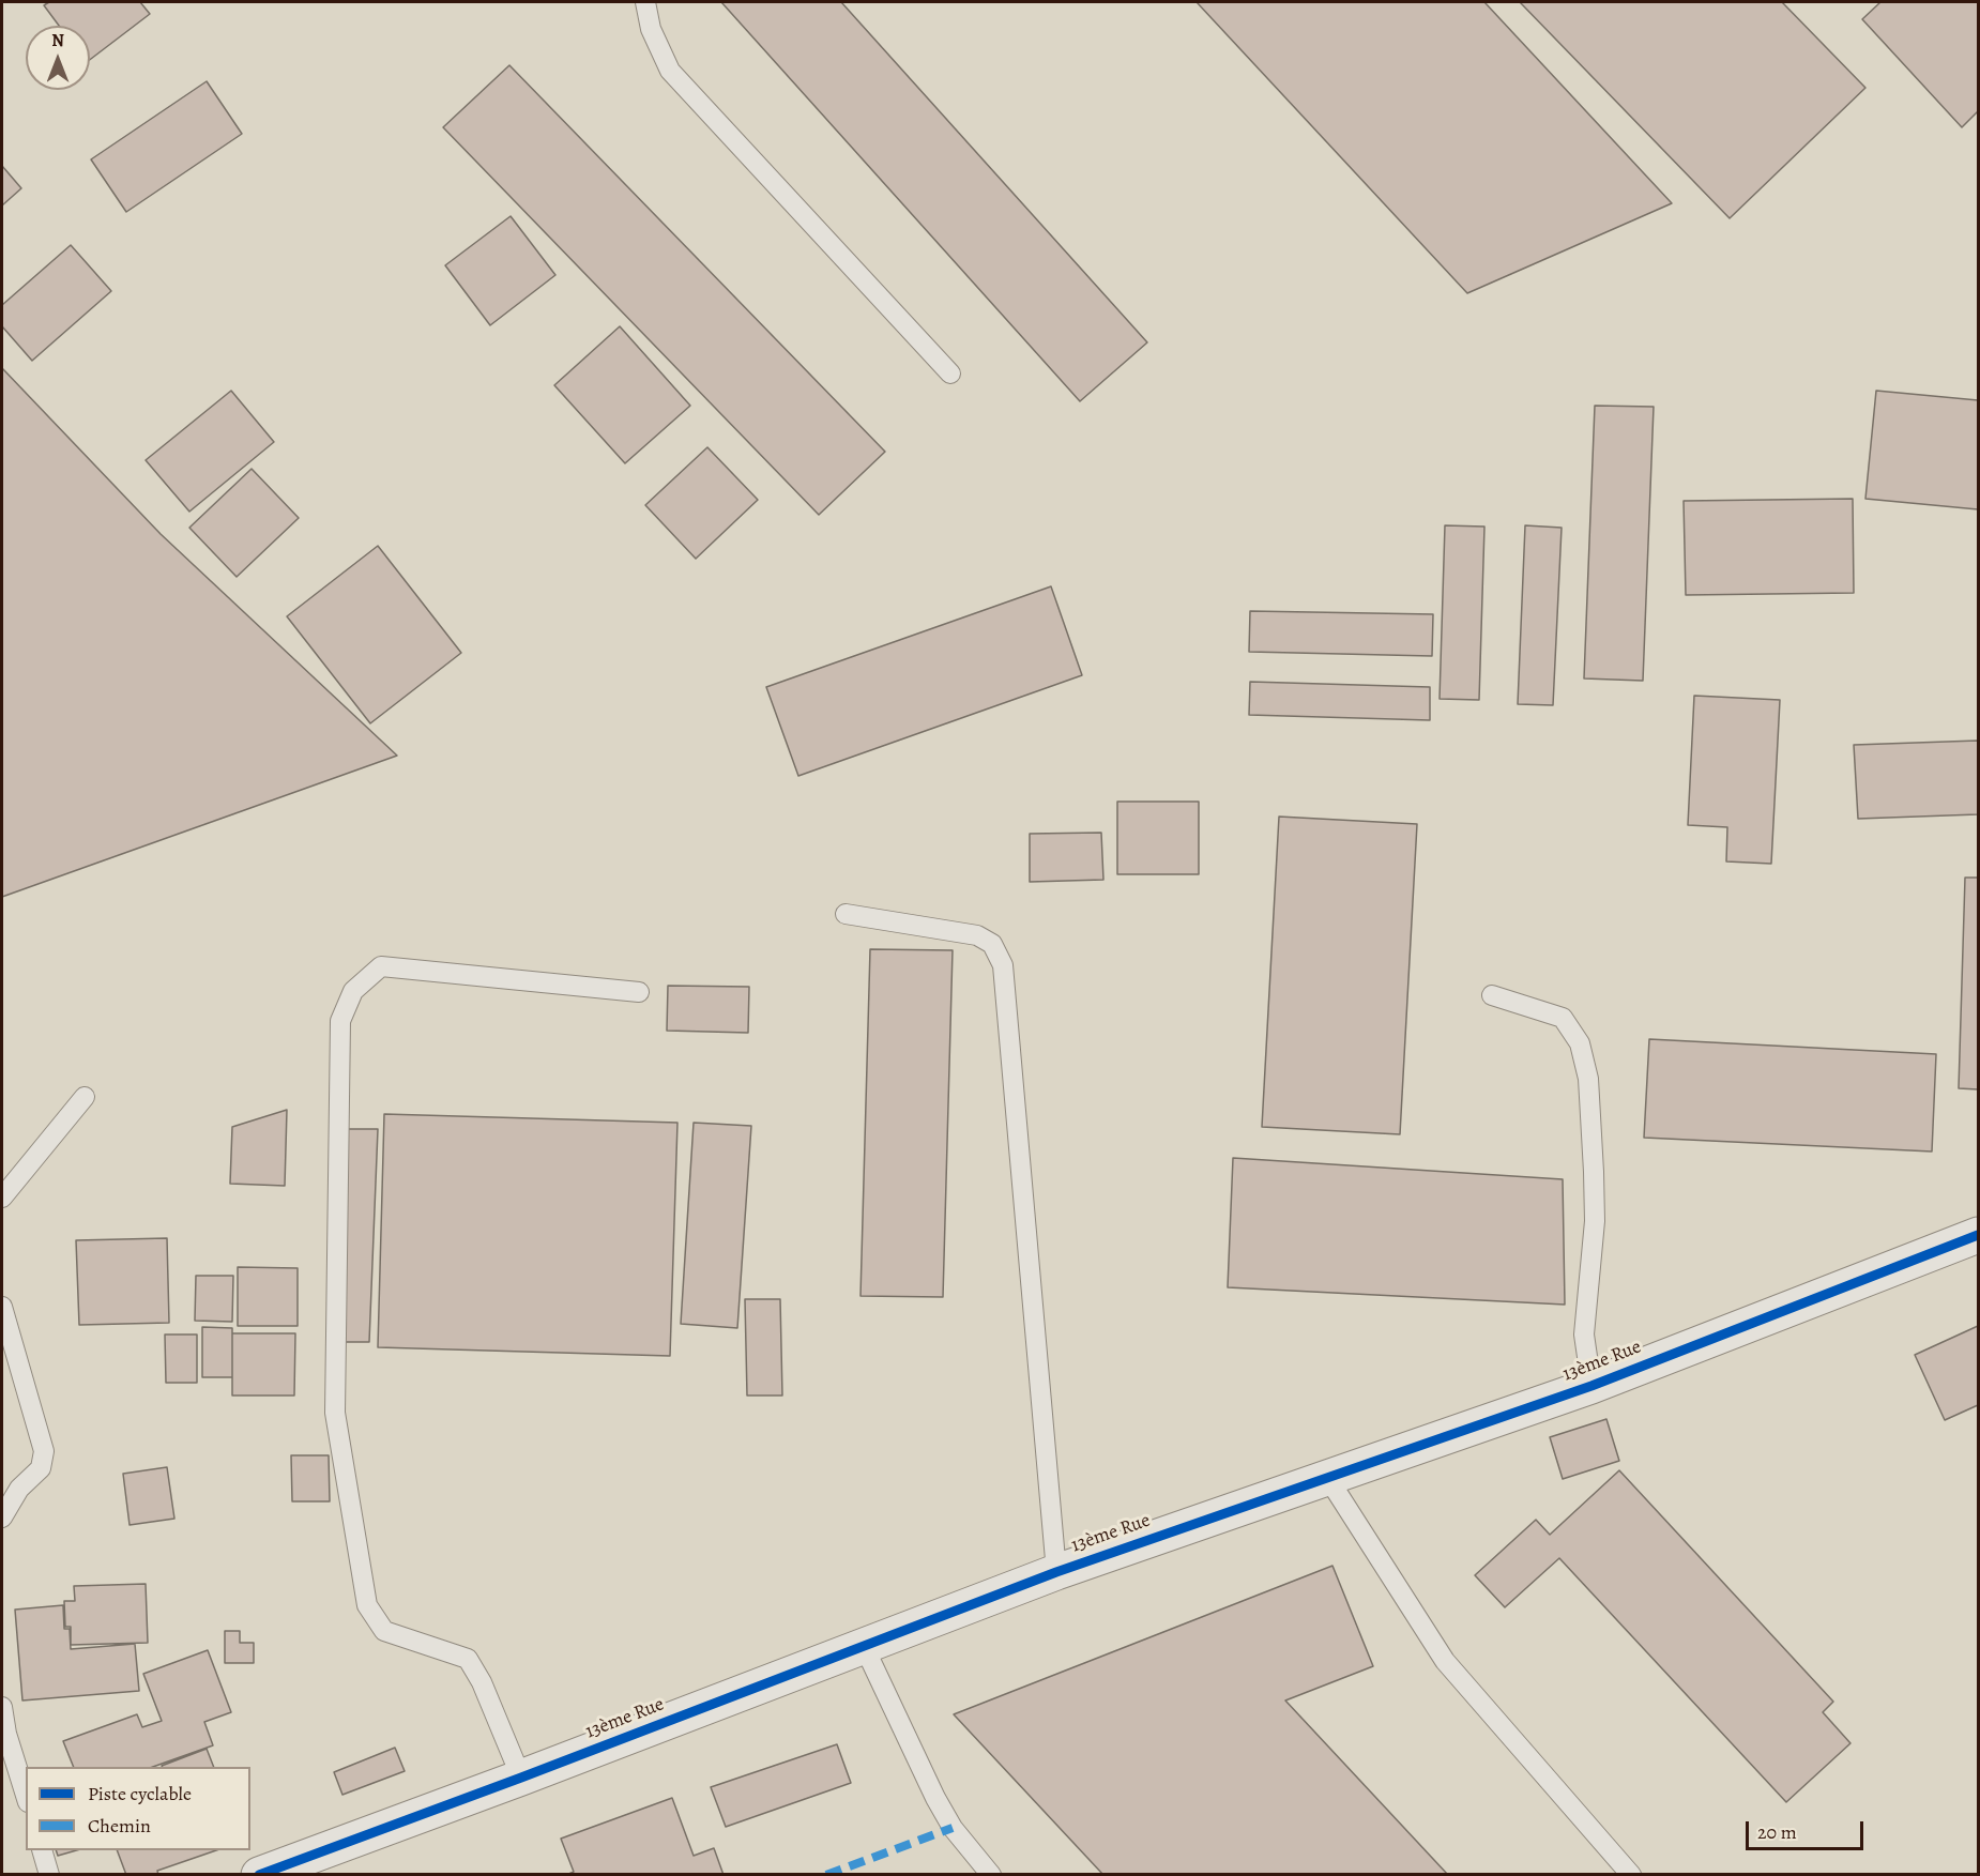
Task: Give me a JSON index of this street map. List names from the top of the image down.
{
  "streets": {
    "street": ["13ème Rue"]
  },
  "legend": ["Piste cyclable", "Chemin"],
  "scale_bar": "20 m",
  "north": "top"
}
